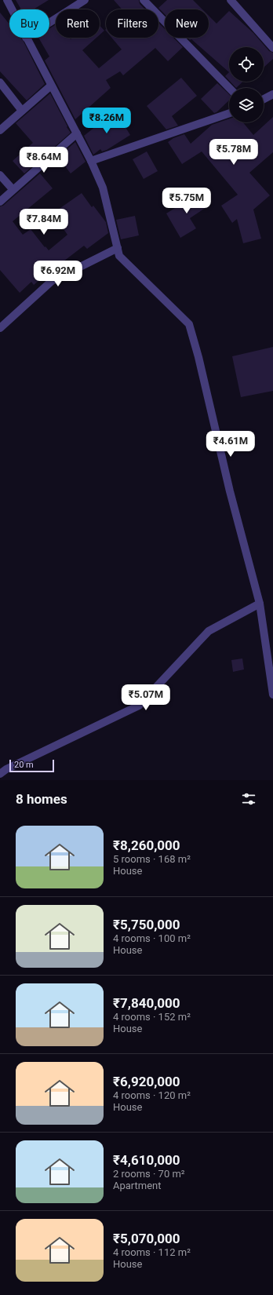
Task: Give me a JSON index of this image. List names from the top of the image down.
{
  "scale_bar": "20 m",
  "page": {
    "chip": [
      "Buy",
      "Rent",
      "Filters",
      "New"
    ],
    "price": [
      "₹8.26M",
      "₹5.78M",
      "₹8.64M",
      "₹5.75M",
      "₹7.84M",
      "₹6.92M",
      "₹4.61M",
      "₹5.07M"
    ],
    "scale": "20 m",
    "heading": "8 homes",
    "list": [
      {
        "name": "₹8,260,000",
        "note": "5 rooms · 168 m² · House"
      },
      {
        "name": "₹5,750,000",
        "note": "4 rooms · 100 m² · House"
      },
      {
        "name": "₹7,840,000",
        "note": "4 rooms · 152 m² · House"
      },
      {
        "name": "₹6,920,000",
        "note": "4 rooms · 120 m² · House"
      },
      {
        "name": "₹4,610,000",
        "note": "2 rooms · 70 m² · Apartment"
      },
      {
        "name": "₹5,070,000",
        "note": "4 rooms · 112 m² · House"
      }
    ]
  }
}
